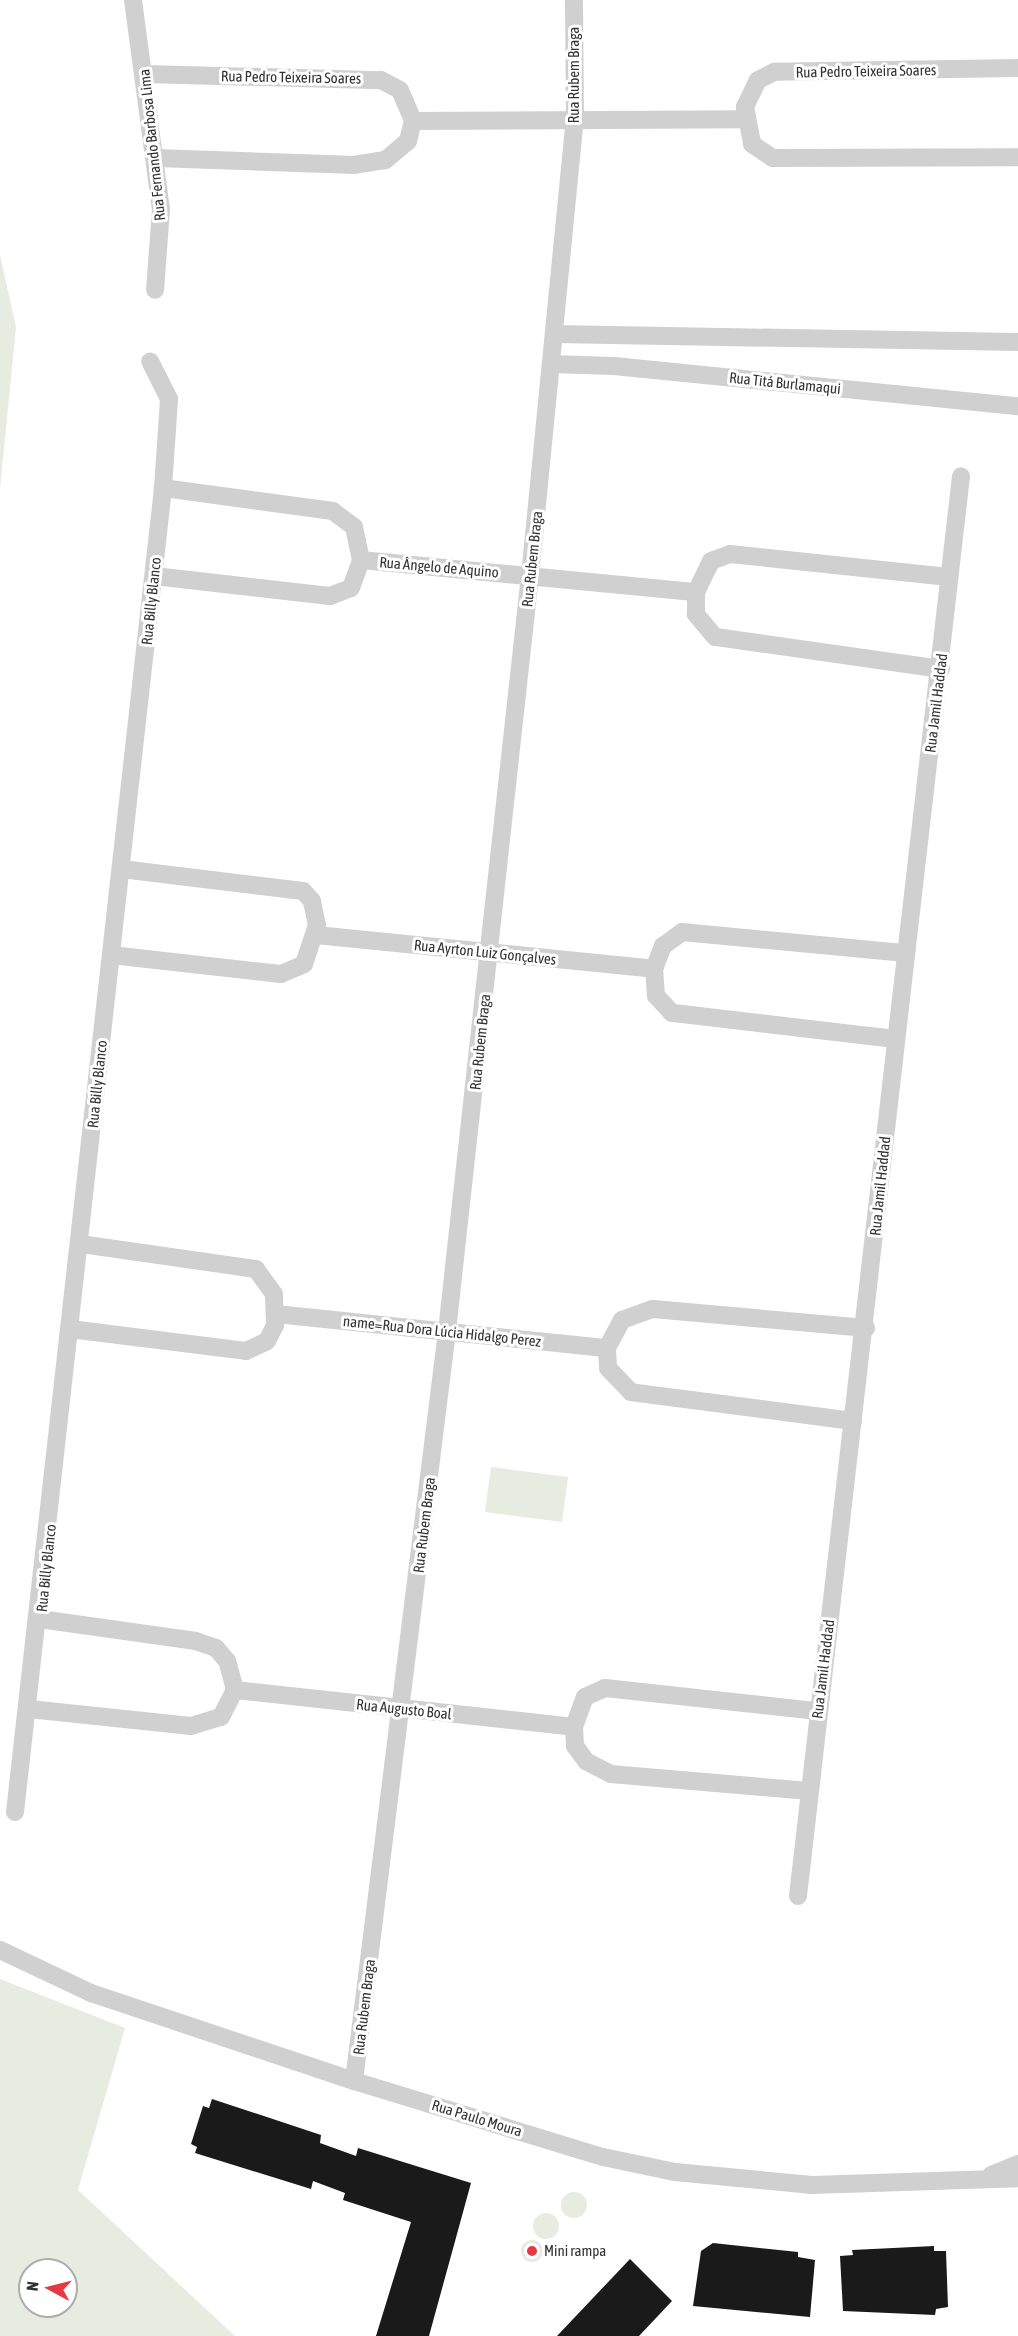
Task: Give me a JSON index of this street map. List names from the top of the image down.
{
  "streets": {
    "street": [
      "Rua Pedro Teixeira Soares",
      "Rua Rubem Braga",
      "Rua Fernando Barbosa Lima",
      "Rua Titá Burlamaqui",
      "Rua Ângelo de Aquino",
      "Rua Billy Blanco",
      "Rua Jamil Haddad",
      "Rua Ayrton Luiz Gonçalves",
      "name=Rua Dora Lúcia Hidalgo Perez",
      "Rua Augusto Boal",
      "Rua Paulo Moura"
    ]
  },
  "crossings": [
    ["Rua Pedro Teixeira Soares", "Rua Fernando Barbosa Lima"],
    ["Rua Rubem Braga", "Rua Titá Burlamaqui"],
    ["Rua Rubem Braga", "Rua Ângelo de Aquino"],
    ["Rua Rubem Braga", "Rua Ayrton Luiz Gonçalves"],
    ["Rua Rubem Braga", "name=Rua Dora Lúcia Hidalgo Perez"],
    ["Rua Rubem Braga", "Rua Augusto Boal"],
    ["Rua Rubem Braga", "Rua Paulo Moura"],
    ["Rua Ângelo de Aquino", "Rua Billy Blanco"]
  ],
  "places": ["Mini rampa"],
  "north": "left"
}
